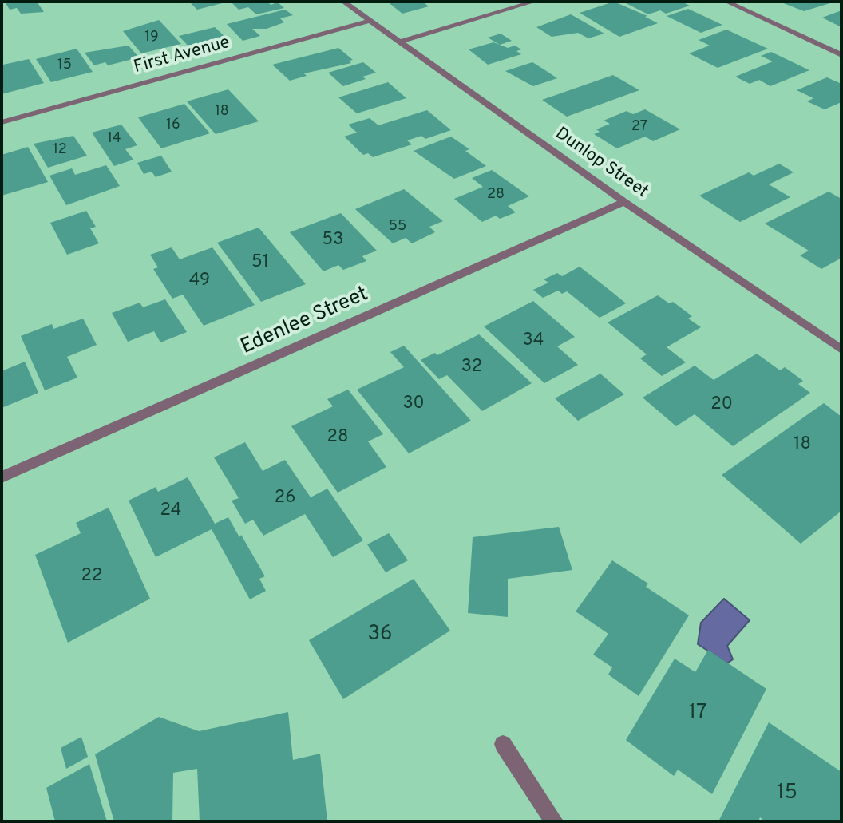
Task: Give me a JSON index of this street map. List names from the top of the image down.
{
  "streets": {
    "street": ["First Avenue", "Dunlop Street", "Edenlee Street"]
  },
  "crossings": [
    ["First Avenue", "Dunlop Street"],
    ["Dunlop Street", "Edenlee Street"]
  ],
  "house_numbers": [
    "19",
    "15",
    "18",
    "16",
    "27",
    "14",
    "12",
    "28",
    "55",
    "53",
    "51",
    "49",
    "34",
    "32",
    "30",
    "20",
    "28",
    "18",
    "26",
    "24",
    "22",
    "36",
    "17",
    "15"
  ]
}
